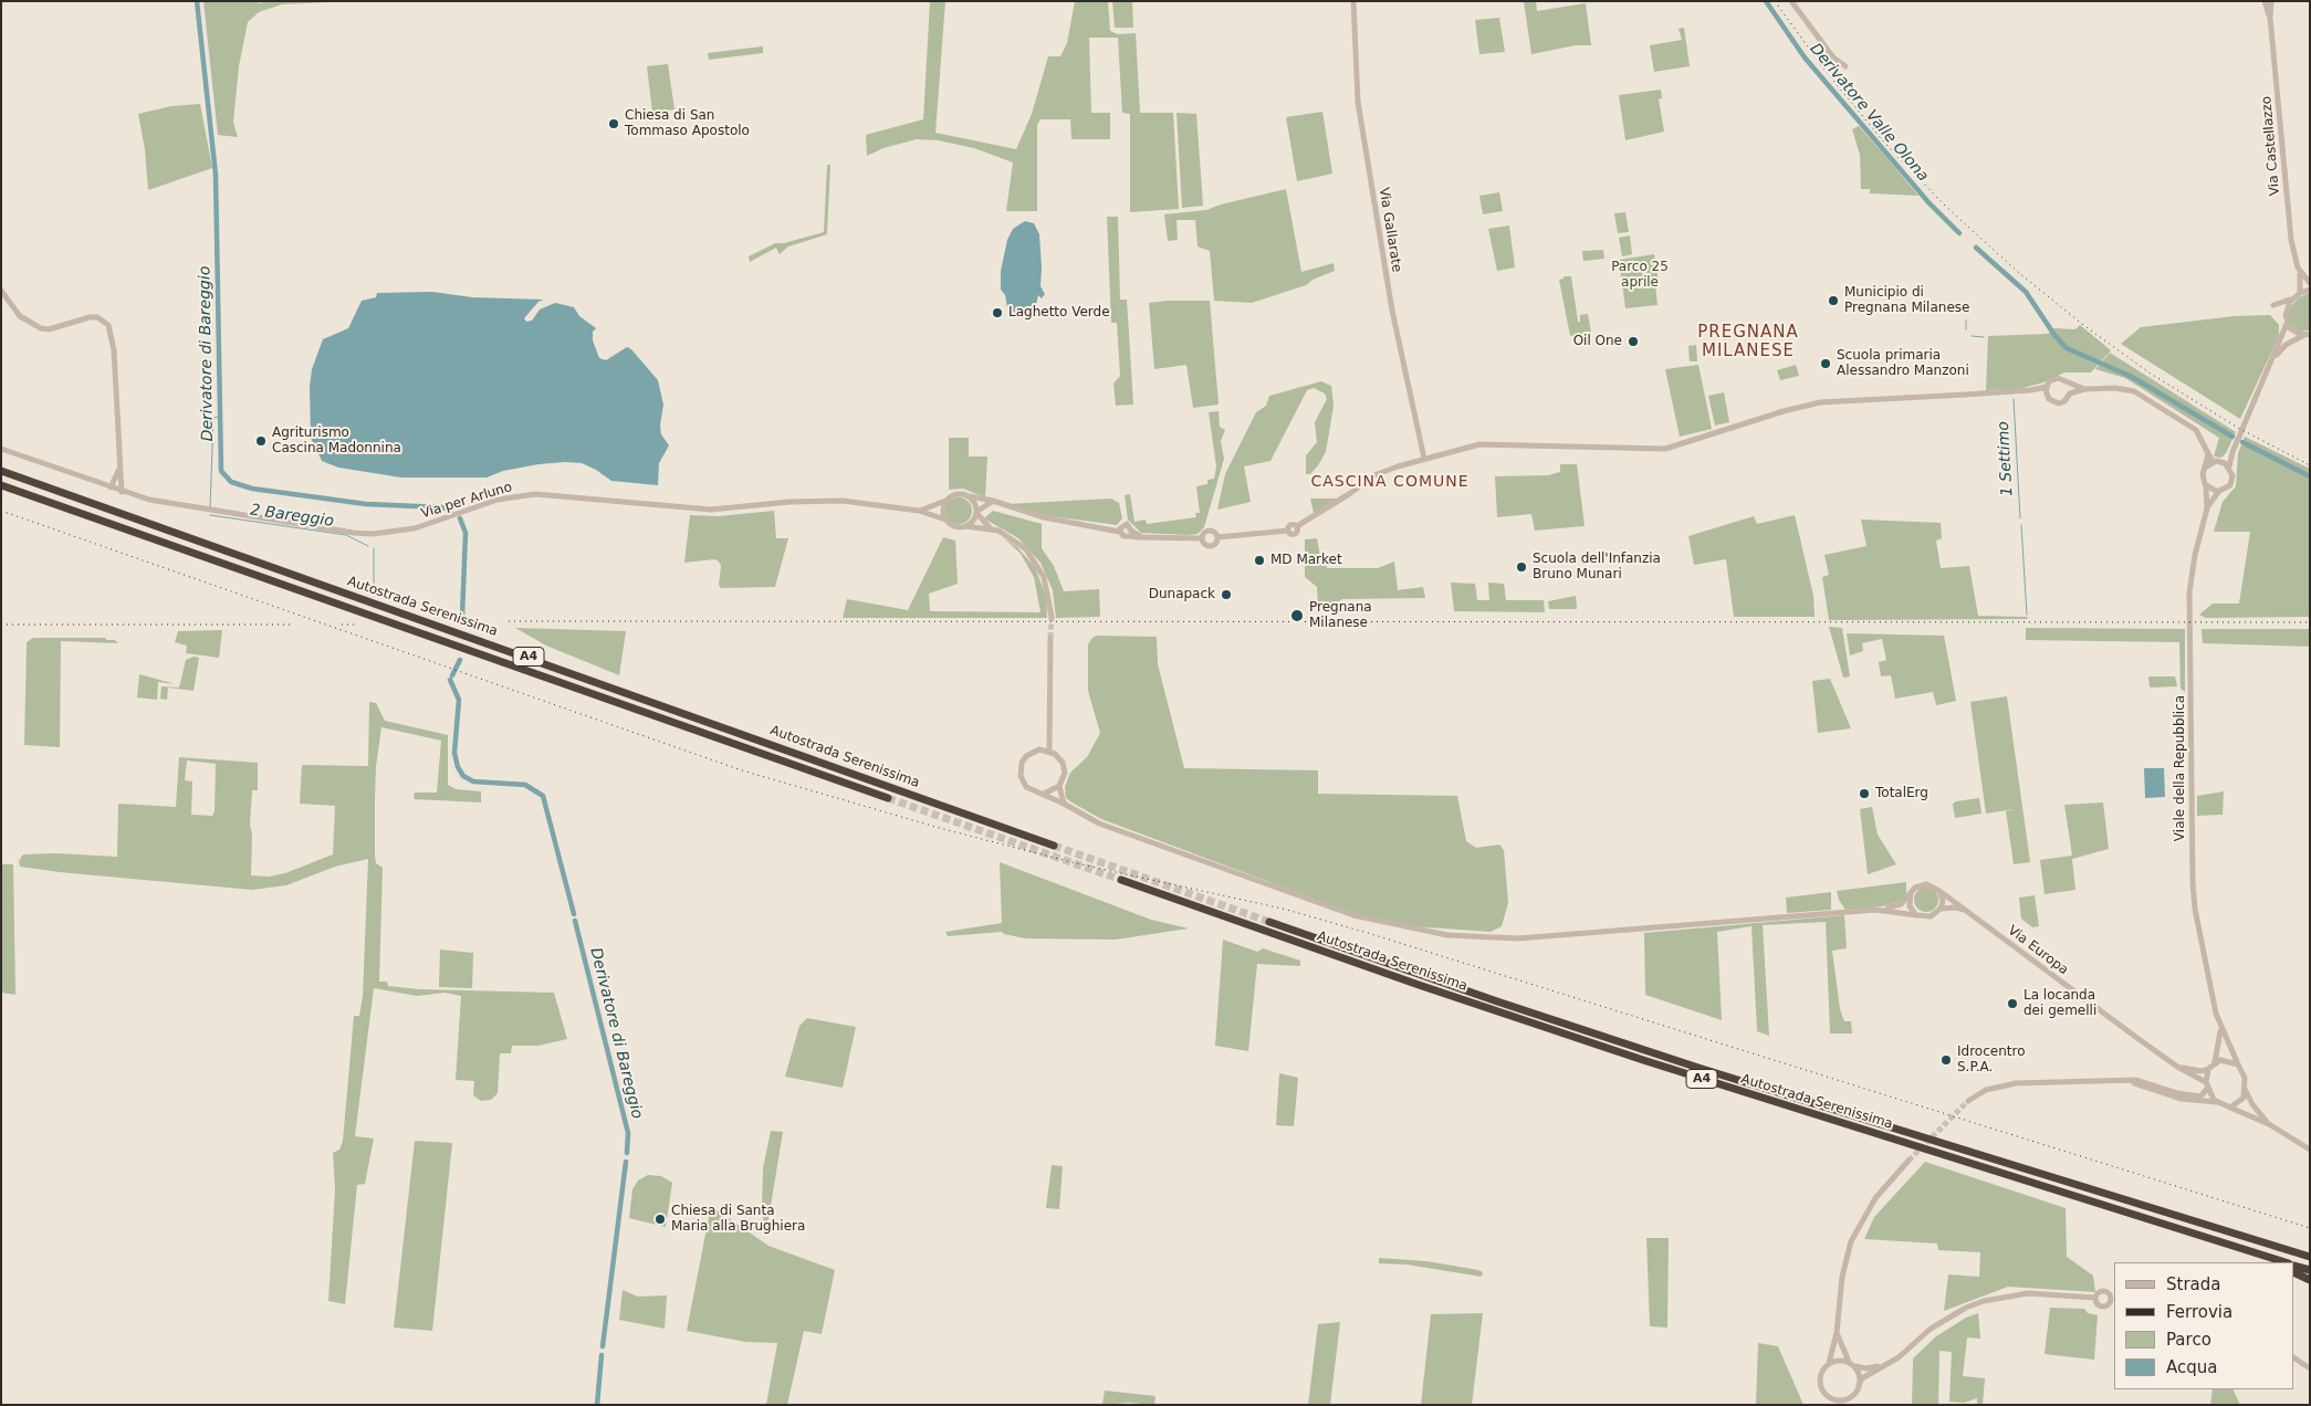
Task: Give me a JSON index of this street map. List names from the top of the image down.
{
  "streets": {
    "highway": ["Autostrada Serenissima", "A4"],
    "street": [
      "Via Castellazzo",
      "Via Gallarate",
      "Via per Arluno",
      "Viale della Repubblica",
      "Via Europa"
    ]
  },
  "crossings": [
    ["Viale della Repubblica", "Via Europa"]
  ],
  "districts": ["PREGNANA MILANESE", "CASCINA COMUNE"],
  "water": [
    "Derivatore Valle Olona",
    "Derivatore di Bareggio",
    "1 Settimo",
    "2 Bareggio"
  ],
  "parks": ["Parco 25 aprile"],
  "places": [
    "Chiesa di San Tommaso Apostolo",
    "Municipio di Pregnana Milanese",
    "Laghetto Verde",
    "Oil One",
    "Scuola primaria Alessandro Manzoni",
    "Agriturismo Cascina Madonnina",
    "MD Market",
    "Scuola dell'Infanzia Bruno Munari",
    "Dunapack",
    "Pregnana Milanese",
    "TotalErg",
    "La locanda dei gemelli",
    "Idrocentro S.P.A.",
    "Chiesa di Santa Maria alla Brughiera"
  ],
  "legend": [
    "Strada",
    "Ferrovia",
    "Parco",
    "Acqua"
  ]
}
